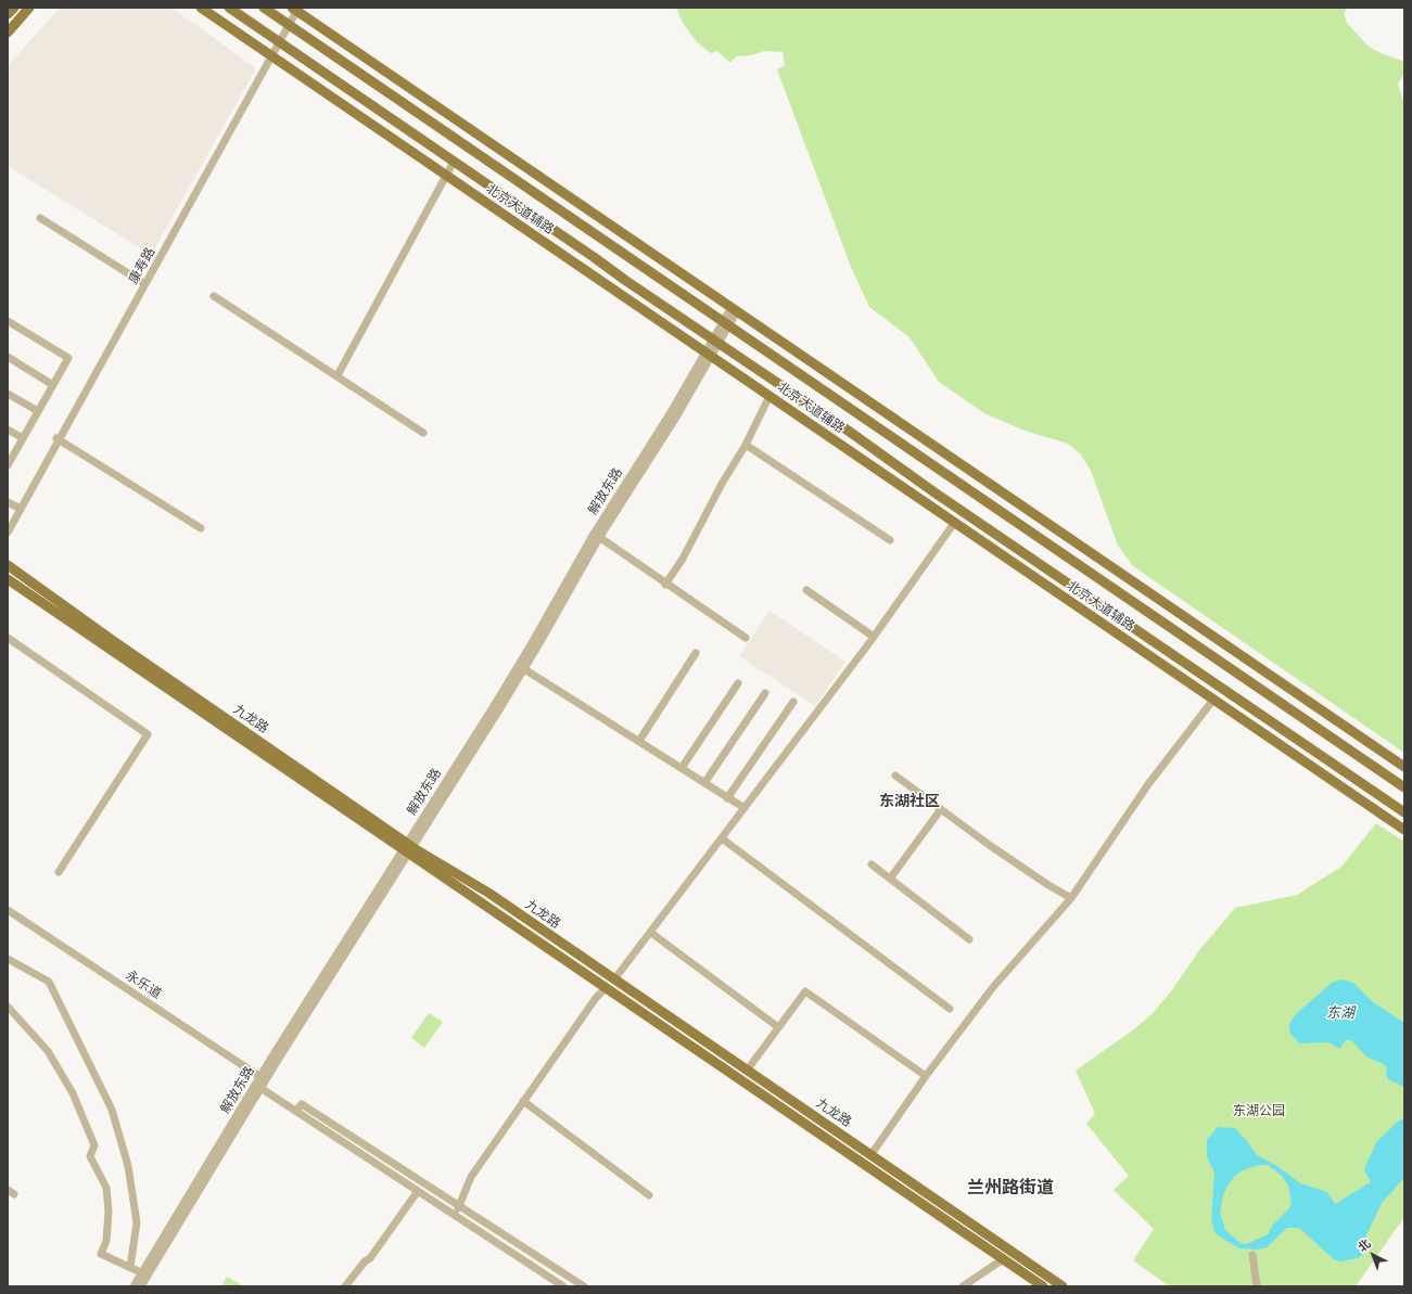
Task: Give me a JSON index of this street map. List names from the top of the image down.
{
  "streets": {
    "main road": ["北京大道辅路", "九龙路"],
    "street": ["康寿路", "解放东路", "永乐道"]
  },
  "crossings": [
    ["北京大道辅路", "康寿路"],
    ["北京大道辅路", "解放东路"],
    ["解放东路", "九龙路"],
    ["解放东路", "永乐道"]
  ],
  "districts": ["东湖社区", "兰州路街道"],
  "water": ["东湖"],
  "parks": ["东湖公园"],
  "north": "top left"
}
